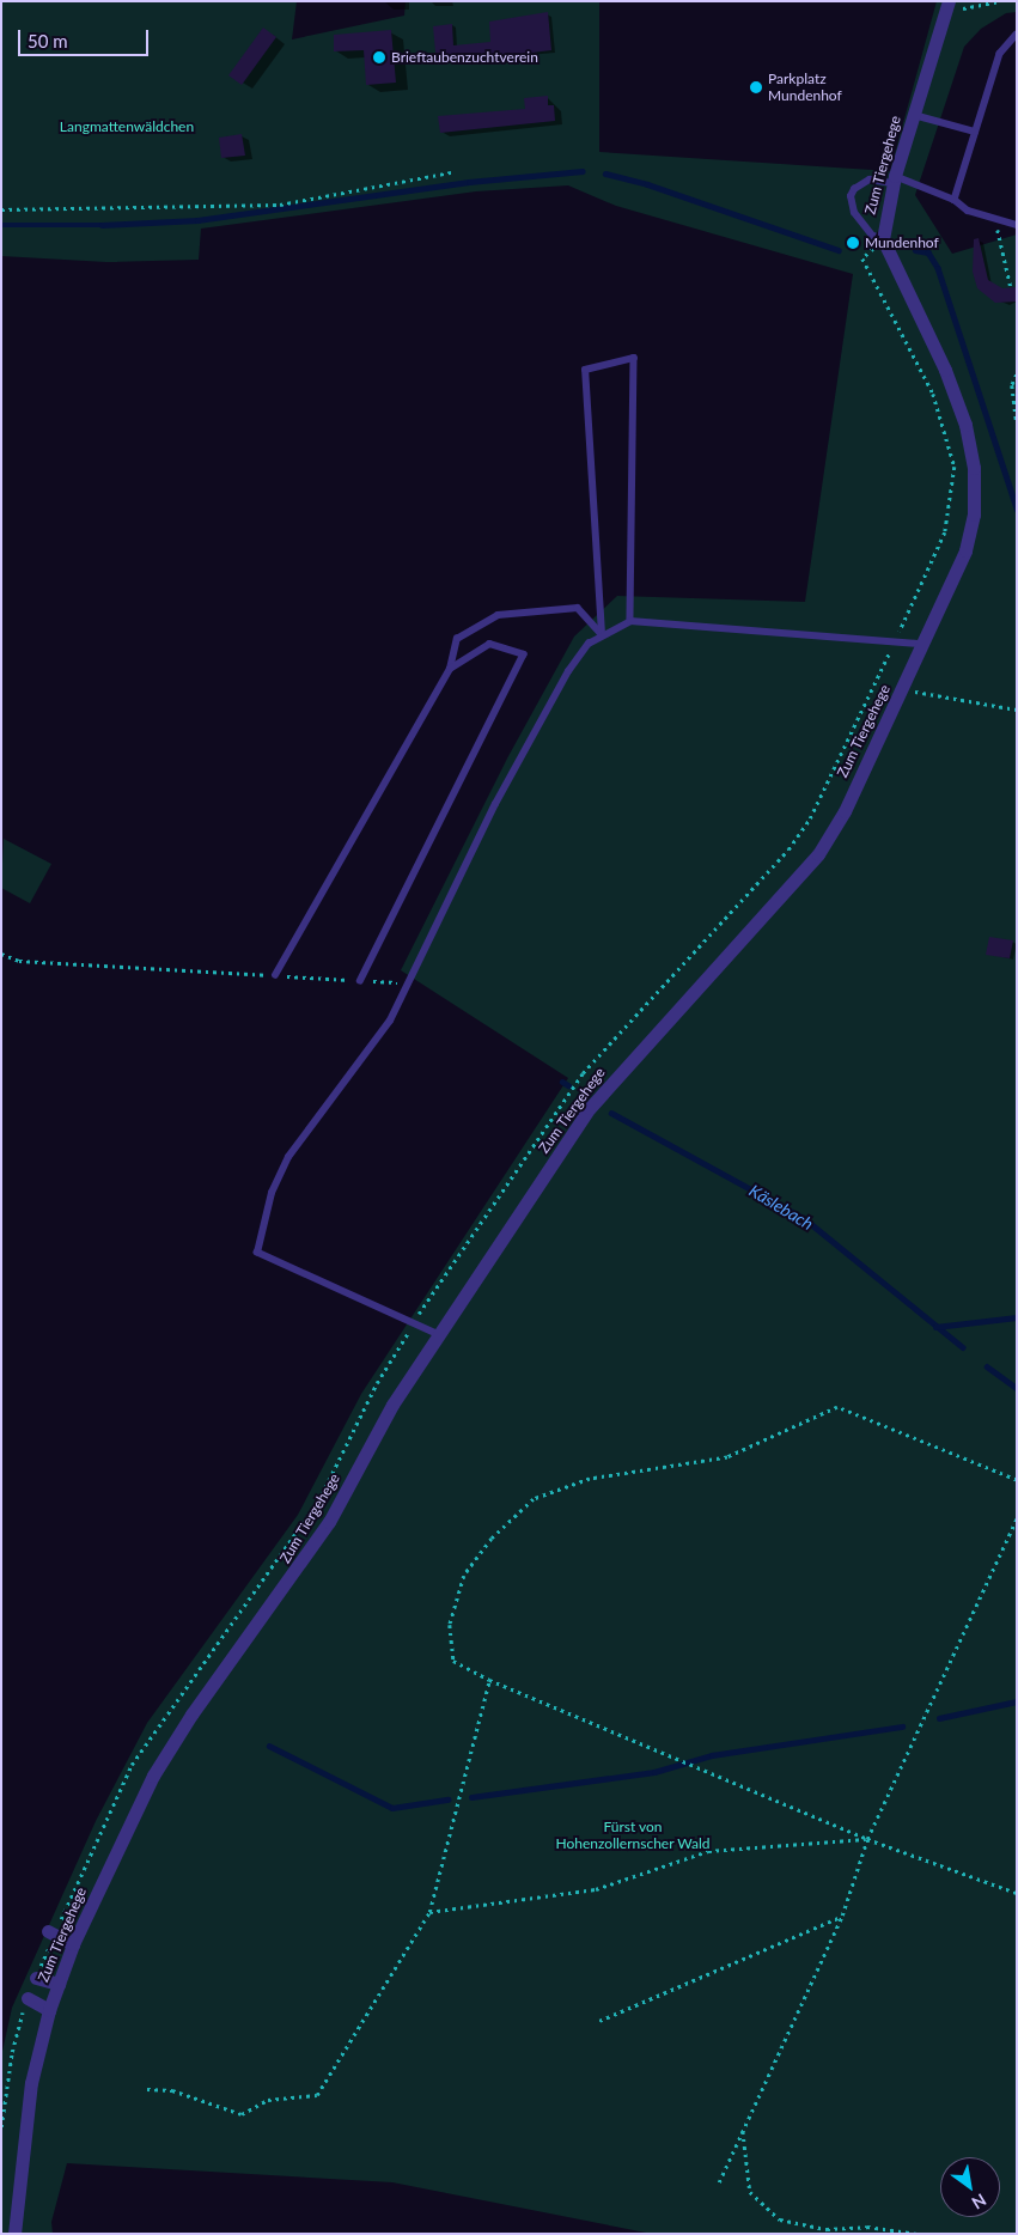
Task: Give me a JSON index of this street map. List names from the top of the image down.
{
  "streets": {
    "street": ["Zum Tiergehege"]
  },
  "water": ["Käslebach"],
  "parks": ["Langmattenwäldchen", "Fürst von Hohenzollernscher Wald"],
  "places": ["Brieftaubenzuchtverein", "Parkplatz Mundenhof", "Mundenhof"],
  "scale_bar": "50 m",
  "north": "bottom right"
}
